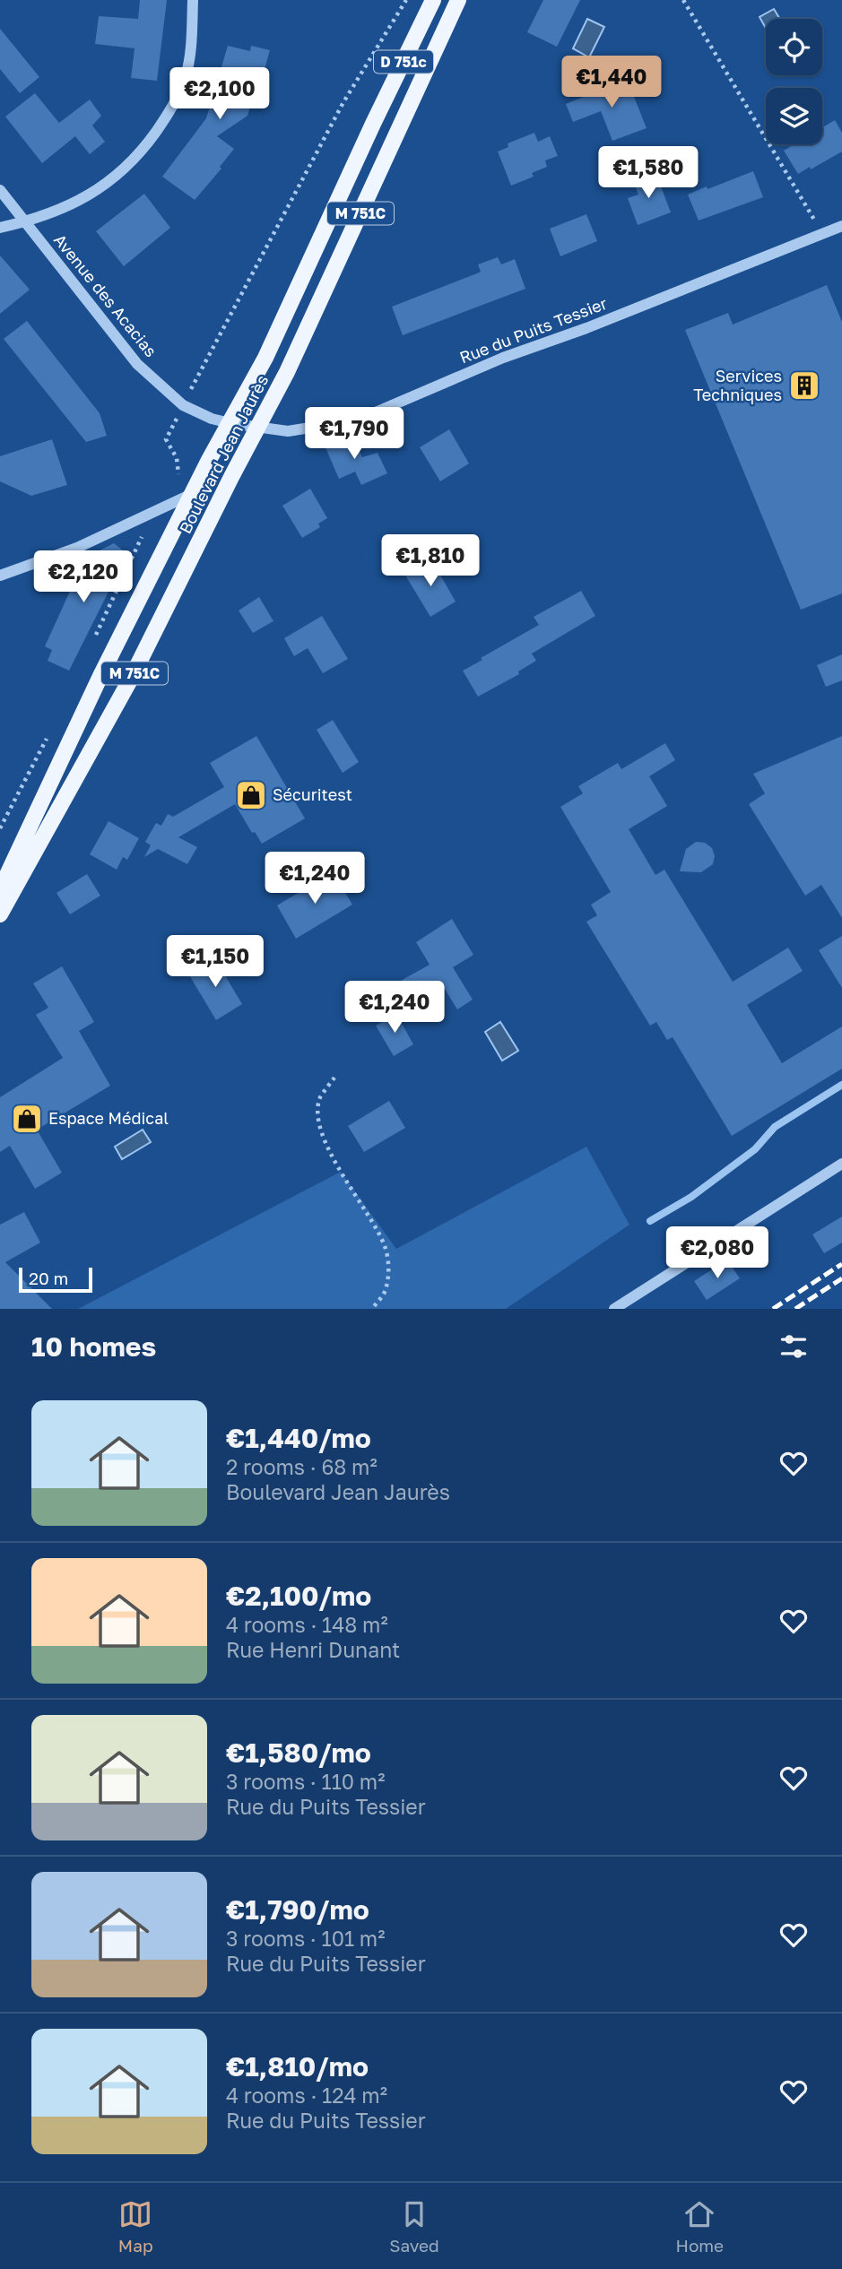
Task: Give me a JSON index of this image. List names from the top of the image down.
{
  "streets": {
    "main road": ["D 751c", "M 751C", "Boulevard Jean Jaurès"],
    "street": ["Avenue des Acacias", "Rue du Puits Tessier"]
  },
  "crossings": [
    ["Avenue des Acacias", "Rue du Puits Tessier"],
    ["Avenue des Acacias", "Boulevard Jean Jaurès"],
    ["Rue du Puits Tessier", "Boulevard Jean Jaurès"]
  ],
  "places": {
    "building": ["Services Techniques"],
    "shop": ["Sécuritest", "Espace Médical"]
  },
  "scale_bar": "20 m",
  "page": {
    "price": [
      "€1,440",
      "€2,100",
      "€1,580",
      "€1,790",
      "€1,810",
      "€2,120",
      "€1,240",
      "€1,150",
      "€1,240",
      "€2,080"
    ],
    "scale": "20 m",
    "heading": "10 homes",
    "list": [
      {
        "name": "€1,440/mo",
        "note": "2 rooms · 68 m² · Boulevard Jean Jaurès"
      },
      {
        "name": "€2,100/mo",
        "note": "4 rooms · 148 m² · Rue Henri Dunant"
      },
      {
        "name": "€1,580/mo",
        "note": "3 rooms · 110 m² · Rue du Puits Tessier"
      },
      {
        "name": "€1,790/mo",
        "note": "3 rooms · 101 m² · Rue du Puits Tessier"
      },
      {
        "name": "€1,810/mo",
        "note": "4 rooms · 124 m² · Rue du Puits Tessier"
      }
    ],
    "tabs": ["Map", "Saved", "Home"]
  }
}
